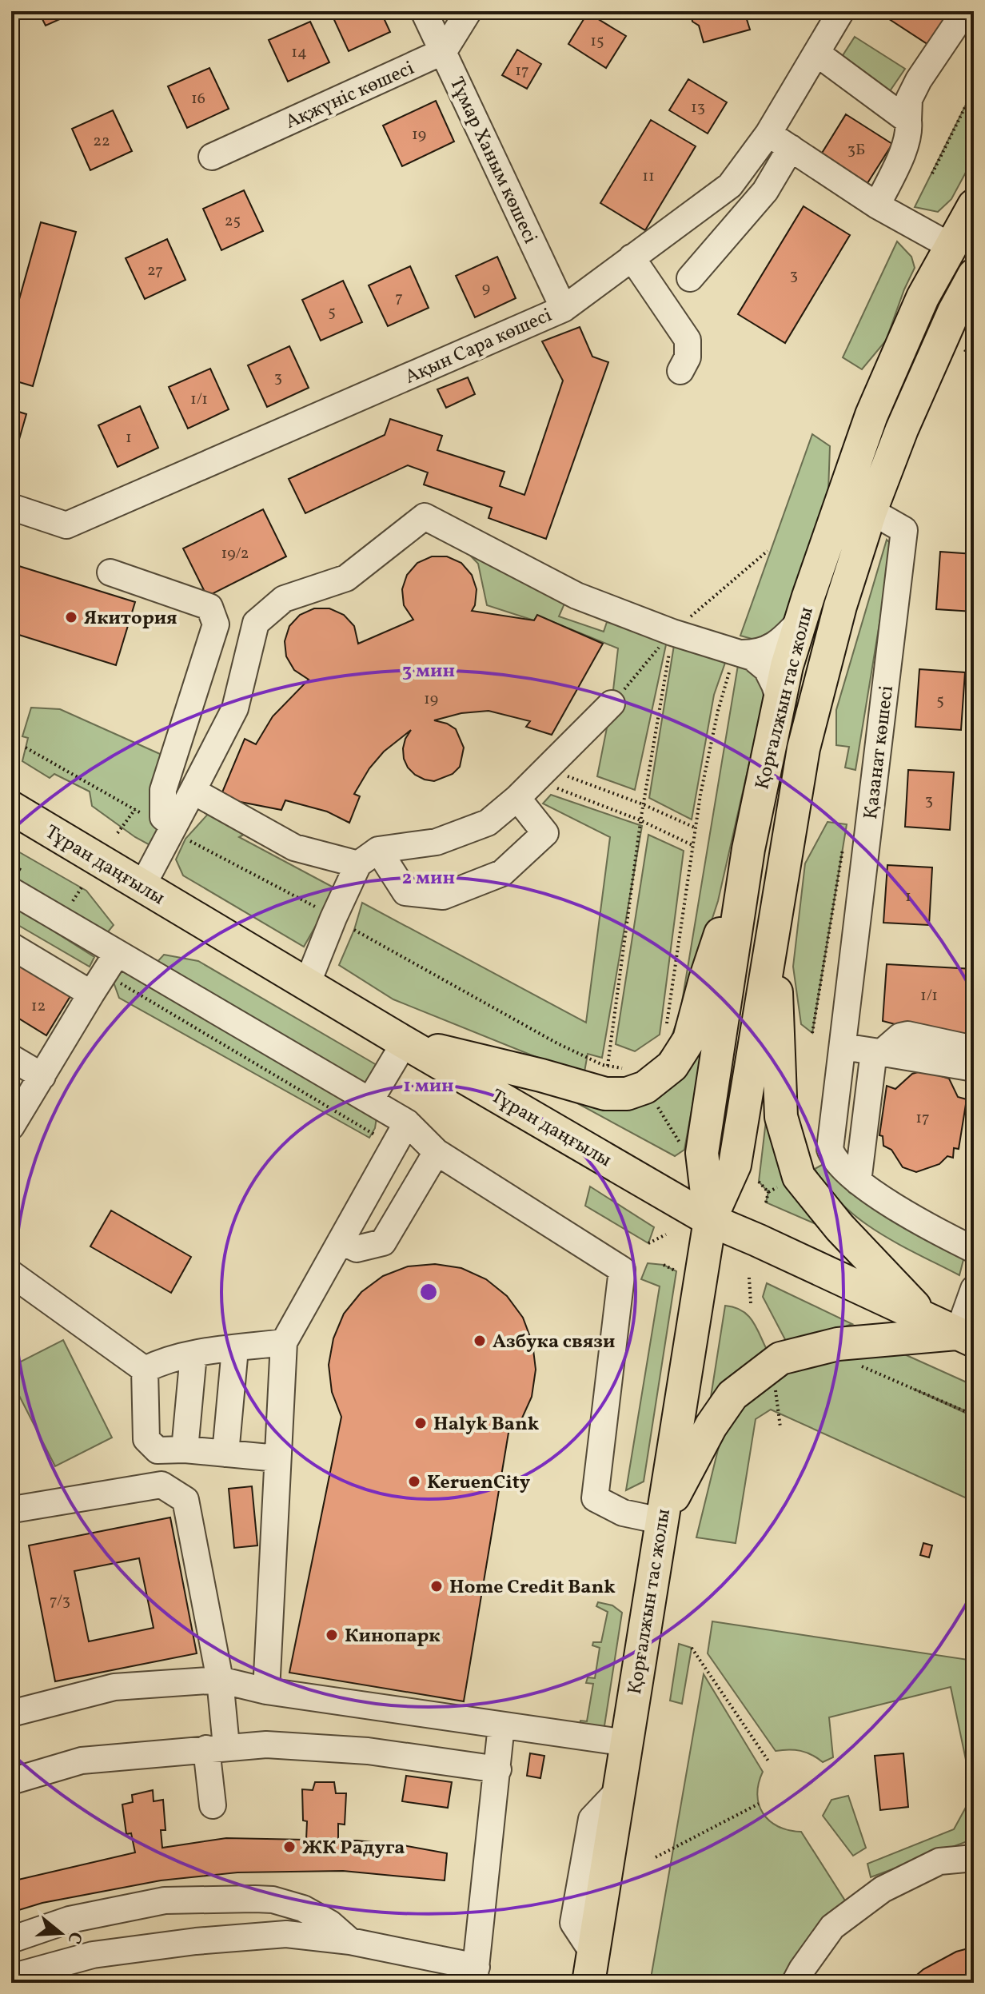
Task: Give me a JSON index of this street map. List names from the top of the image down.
{
  "streets": {
    "main road": ["Қорғалжын тас жолы", "Тұран даңғылы"],
    "street": [
      "Ақжүніс көшесі",
      "Тұмар Ханым көшесі",
      "Ақын Сара көшесі",
      "Қазанат көшесі"
    ]
  },
  "crossings": [
    ["Ақжүніс көшесі", "Тұмар Ханым көшесі"],
    ["Тұмар Ханым көшесі", "Ақын Сара көшесі"],
    ["Қорғалжын тас жолы", "Қазанат көшесі"],
    ["Қорғалжын тас жолы", "Тұран даңғылы"]
  ],
  "places": [
    "Якитория",
    "Азбука связи",
    "Halyk Bank",
    "KeruenCity",
    "Home Credit Bank",
    "Кинопарк",
    "ЖК Радуга"
  ],
  "house_numbers": [
    "15",
    "14",
    "17",
    "16",
    "13",
    "19",
    "22",
    "3Б",
    "11",
    "25",
    "27",
    "3",
    "9",
    "7",
    "5",
    "3",
    "1/1",
    "1",
    "19/2",
    "19",
    "5",
    "3",
    "1",
    "1/1",
    "12",
    "17",
    "7/3"
  ],
  "north": "right",
  "rings": ["3 мин", "2 мин", "1 мин"]
}
